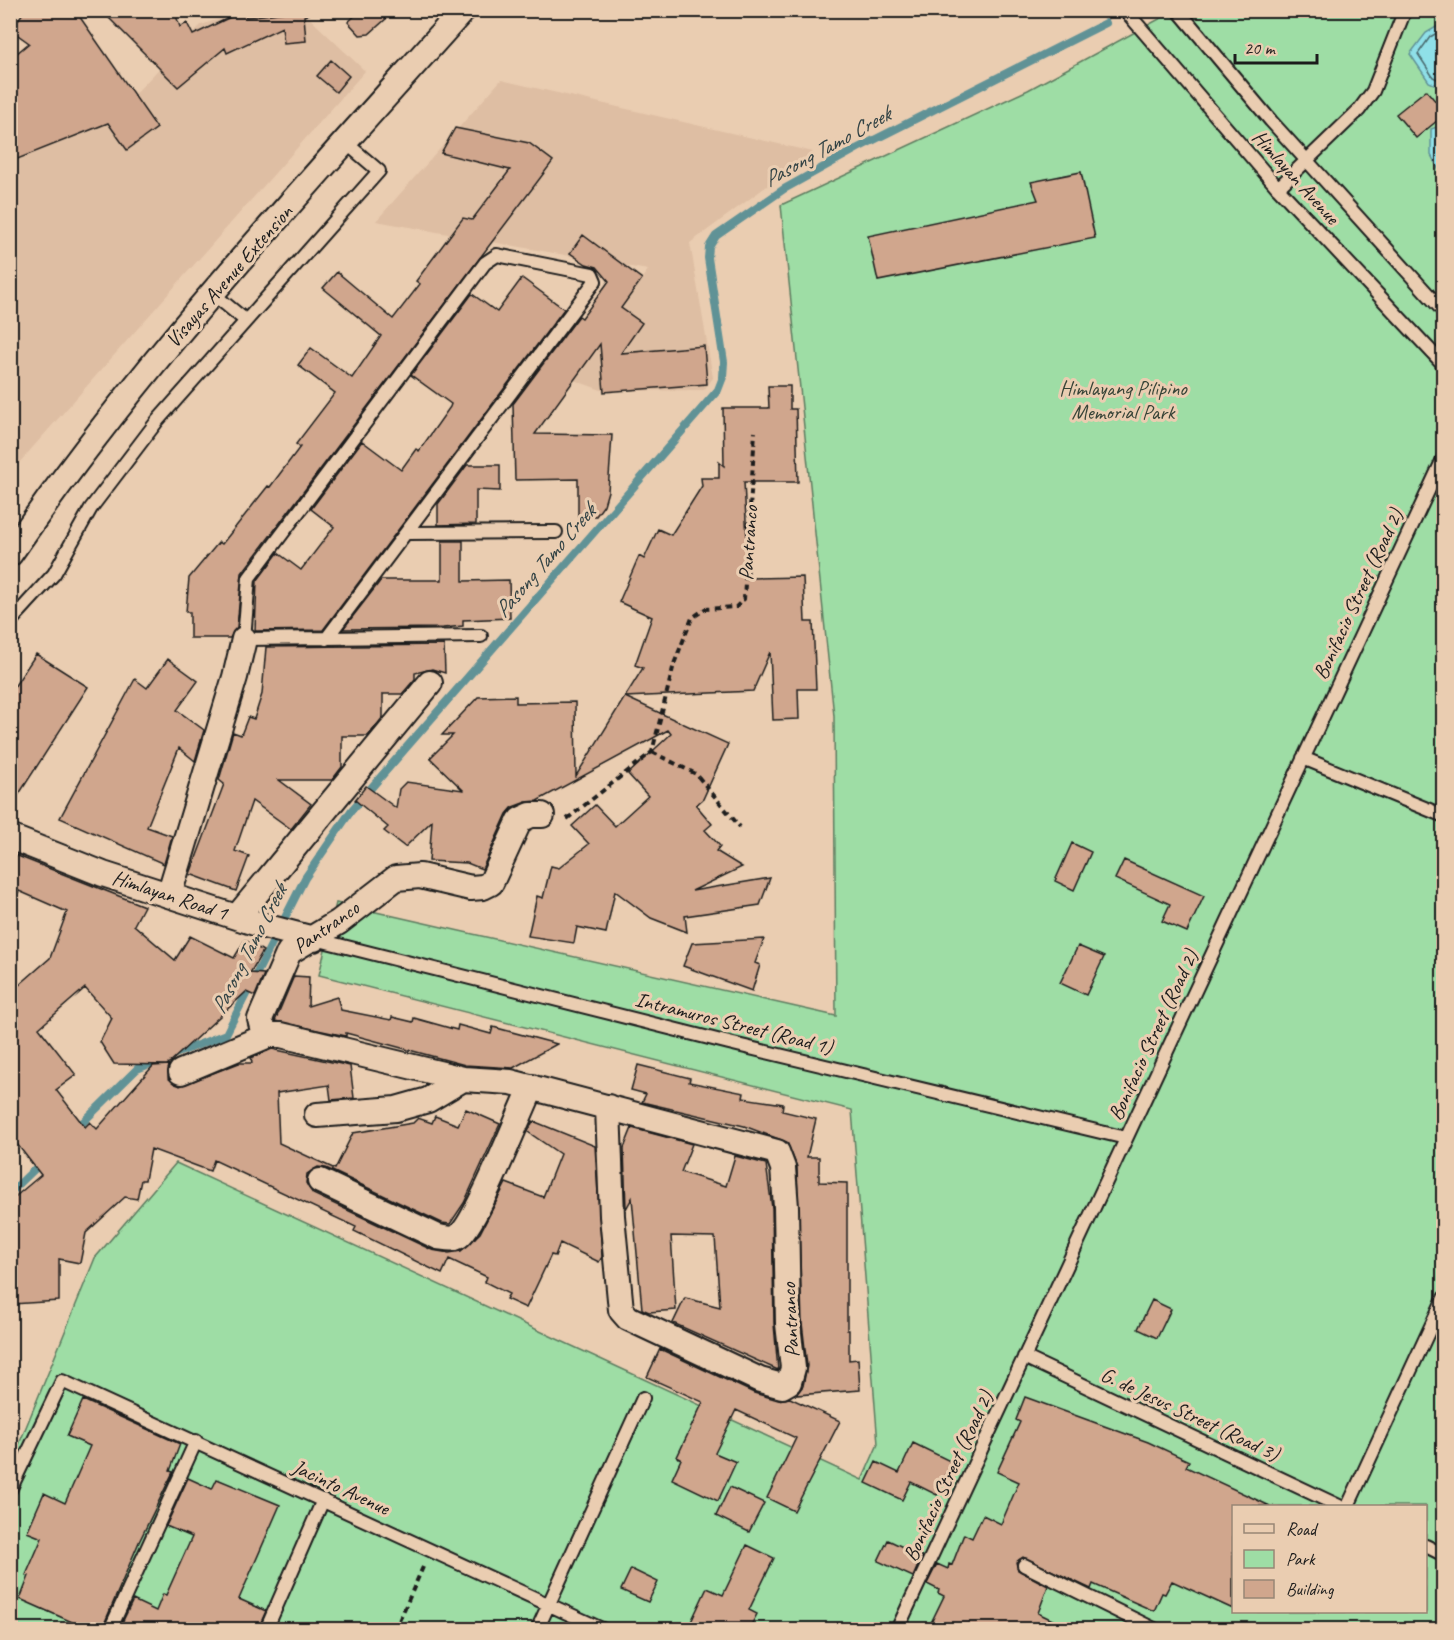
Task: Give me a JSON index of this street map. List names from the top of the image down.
{
  "streets": {
    "street": ["Visayas Avenue Extension", "Pantranco", "Himlayan Road 1"],
    "lane": [
      "Himlayan Avenue",
      "Bonifacio Street (Road 2)",
      "Intramuros Street (Road 1)",
      "G. de Jesus Street (Road 3)",
      "Jacinto Avenue"
    ]
  },
  "crossings": [
    ["Pantranco", "Himlayan Road 1"],
    ["Pantranco", "Intramuros Street (Road 1)"],
    ["Bonifacio Street (Road 2)", "Intramuros Street (Road 1)"],
    ["Bonifacio Street (Road 2)", "G. de Jesus Street (Road 3)"],
    ["Himlayan Road 1", "Intramuros Street (Road 1)"]
  ],
  "water": ["Pasong Tamo Creek"],
  "parks": ["Himlayang Pilipino Memorial Park"],
  "legend": ["Road", "Park", "Building"],
  "scale_bar": "20 m"
}
